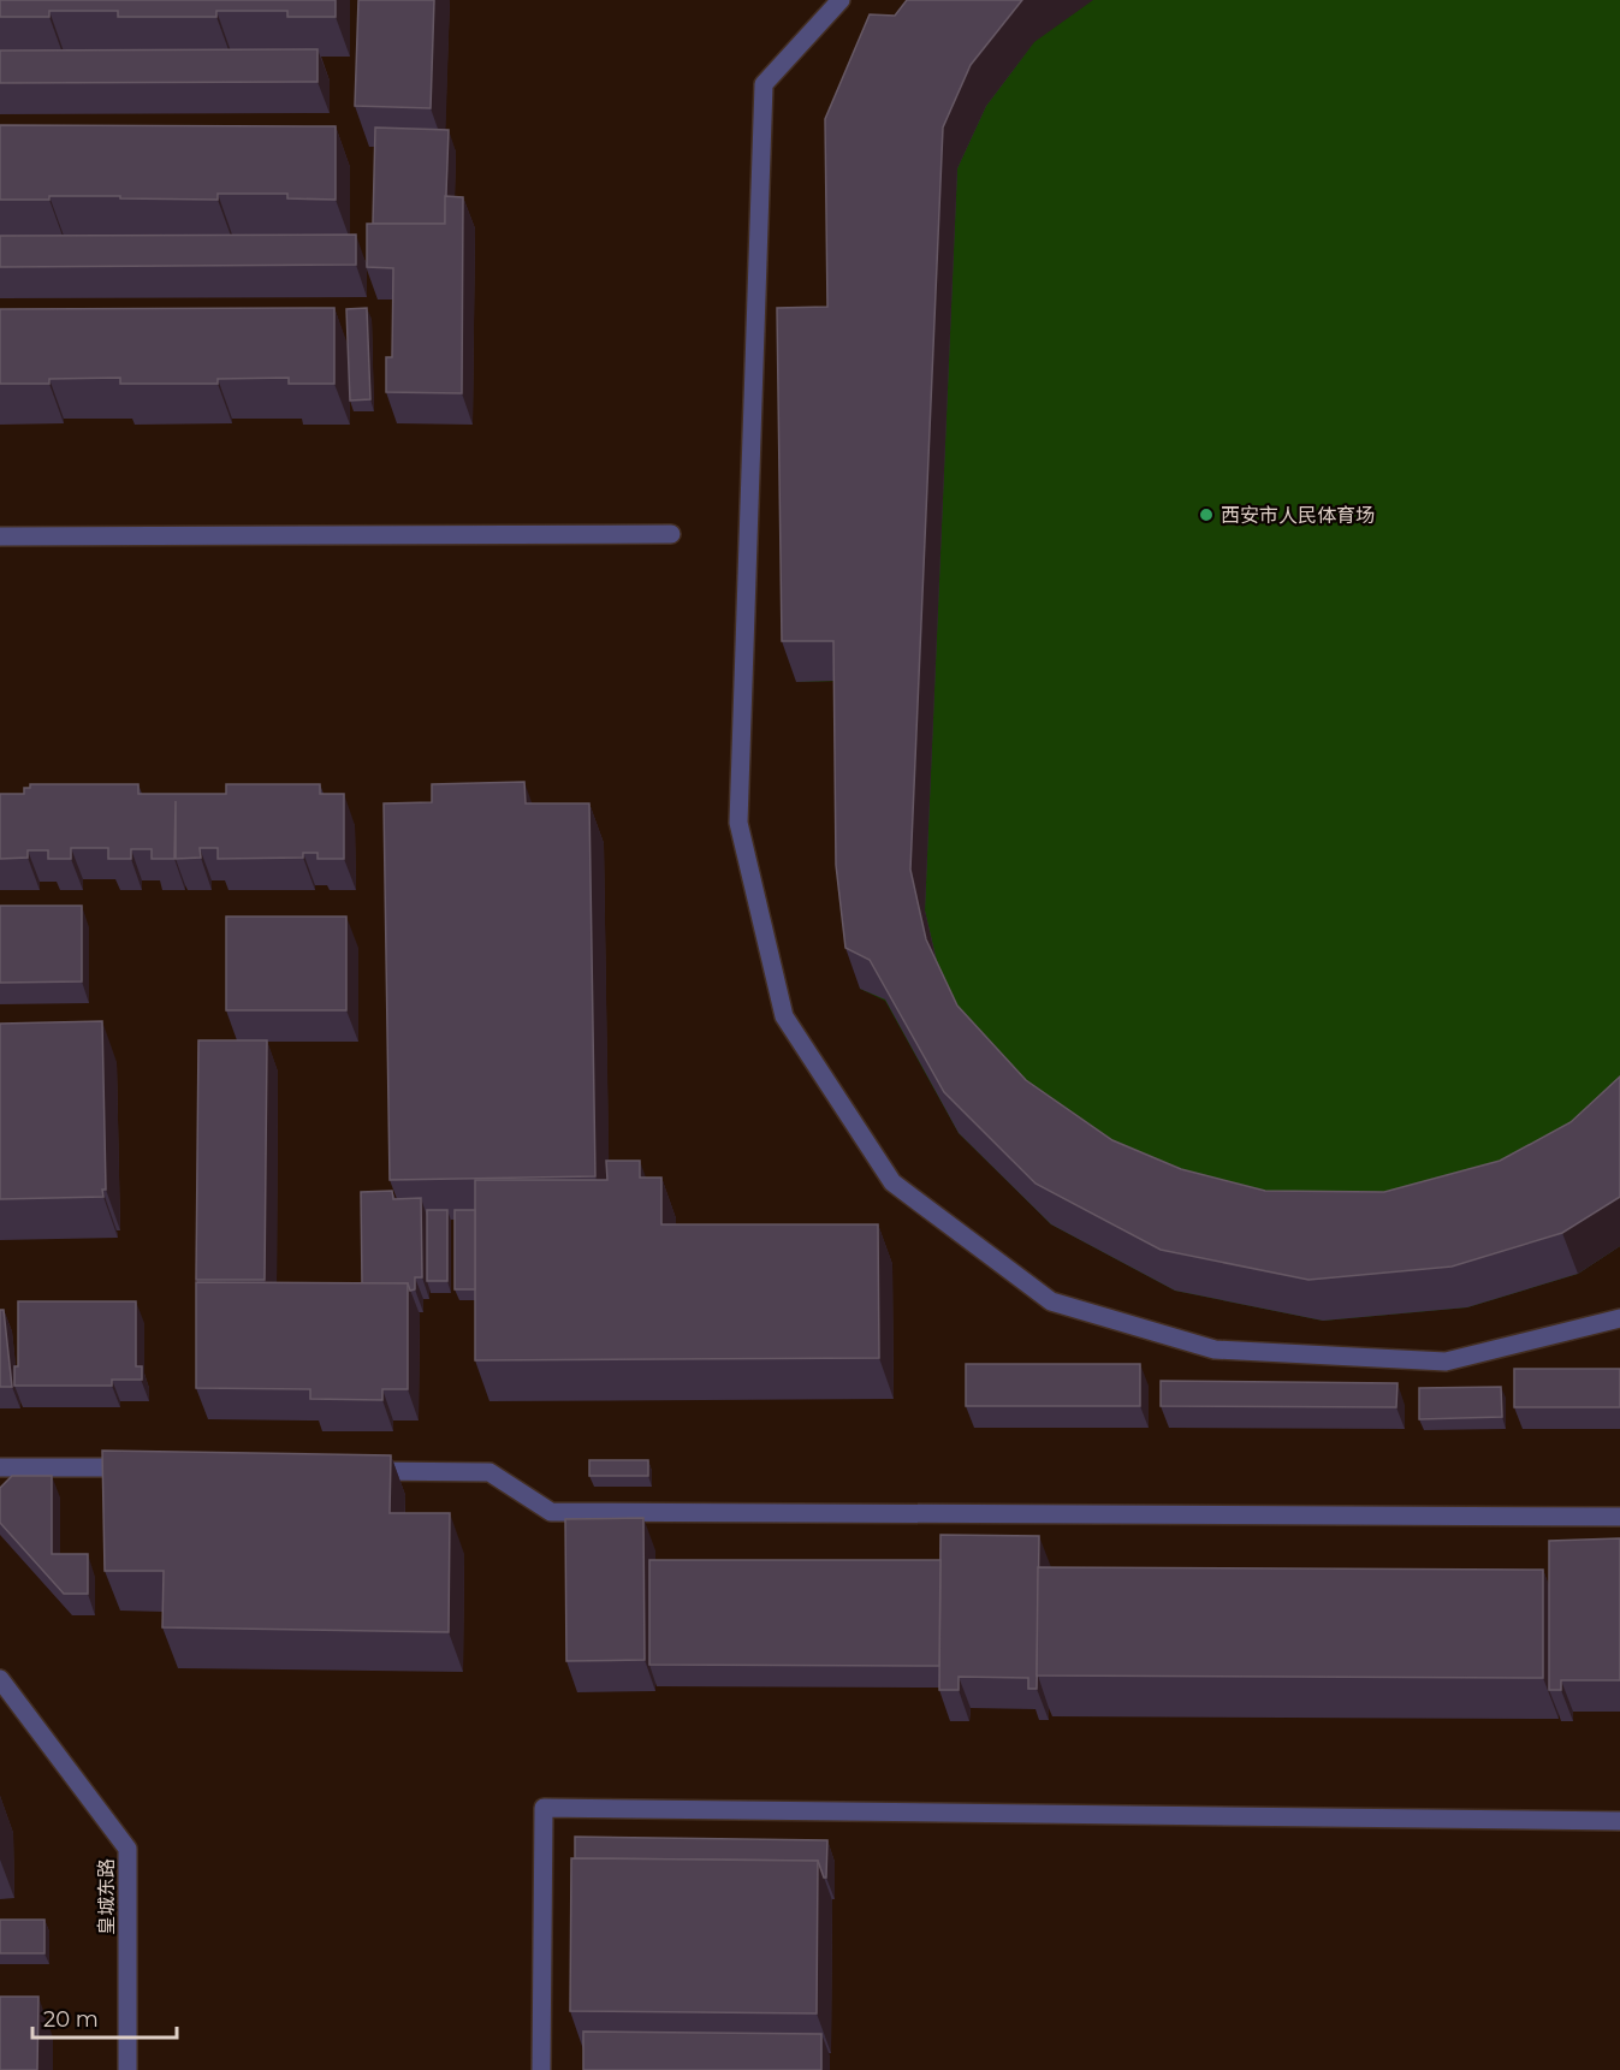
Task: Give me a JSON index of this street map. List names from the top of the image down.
{
  "streets": {
    "street": ["皇城东路"]
  },
  "places": ["西安市人民体育场"],
  "scale_bar": "20 m"
}
